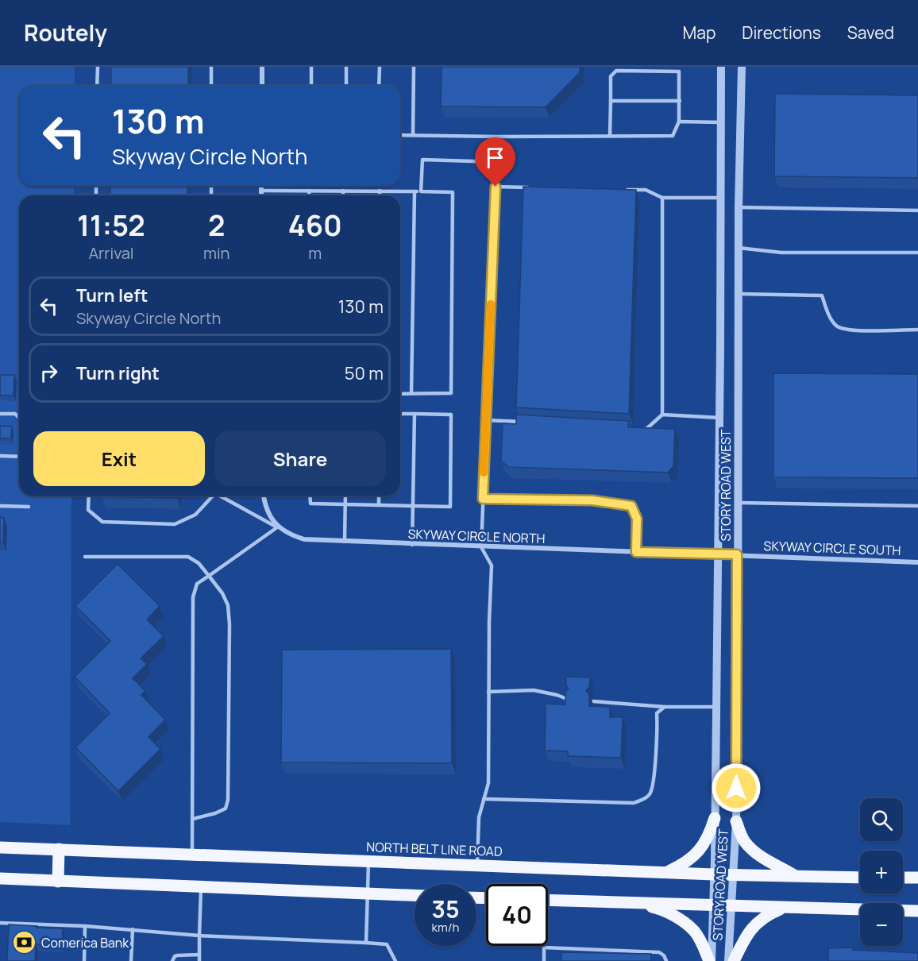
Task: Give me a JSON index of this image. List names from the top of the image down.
{
  "streets": {
    "main road": ["NORTH BELT LINE ROAD"],
    "street": ["STORY ROAD WEST", "SKYWAY CIRCLE NORTH", "SKYWAY CIRCLE SOUTH"]
  },
  "crossings": [
    ["STORY ROAD WEST", "SKYWAY CIRCLE NORTH"],
    ["STORY ROAD WEST", "SKYWAY CIRCLE SOUTH"],
    ["STORY ROAD WEST", "NORTH BELT LINE ROAD"],
    ["SKYWAY CIRCLE NORTH", "SKYWAY CIRCLE SOUTH"]
  ],
  "places": {
    "bank": ["Comerica Bank"]
  },
  "page": {
    "header": "Routely",
    "nav": ["Map", "Directions", "Saved"],
    "turn": ["130 m", "Skyway Circle North"],
    "eta": [
      "11:52",
      "Arrival",
      "2",
      "min",
      "460",
      "m"
    ],
    "list": [
      {
        "name": "Turn left",
        "note": "Skyway Circle North",
        "value": "130 m"
      },
      {
        "name": "Turn right",
        "value": "50 m"
      }
    ],
    "buttons": ["Exit", "Share"],
    "map_buttons": ["+", "−"],
    "speed": "35 km/h",
    "limit": "40"
  }
}
